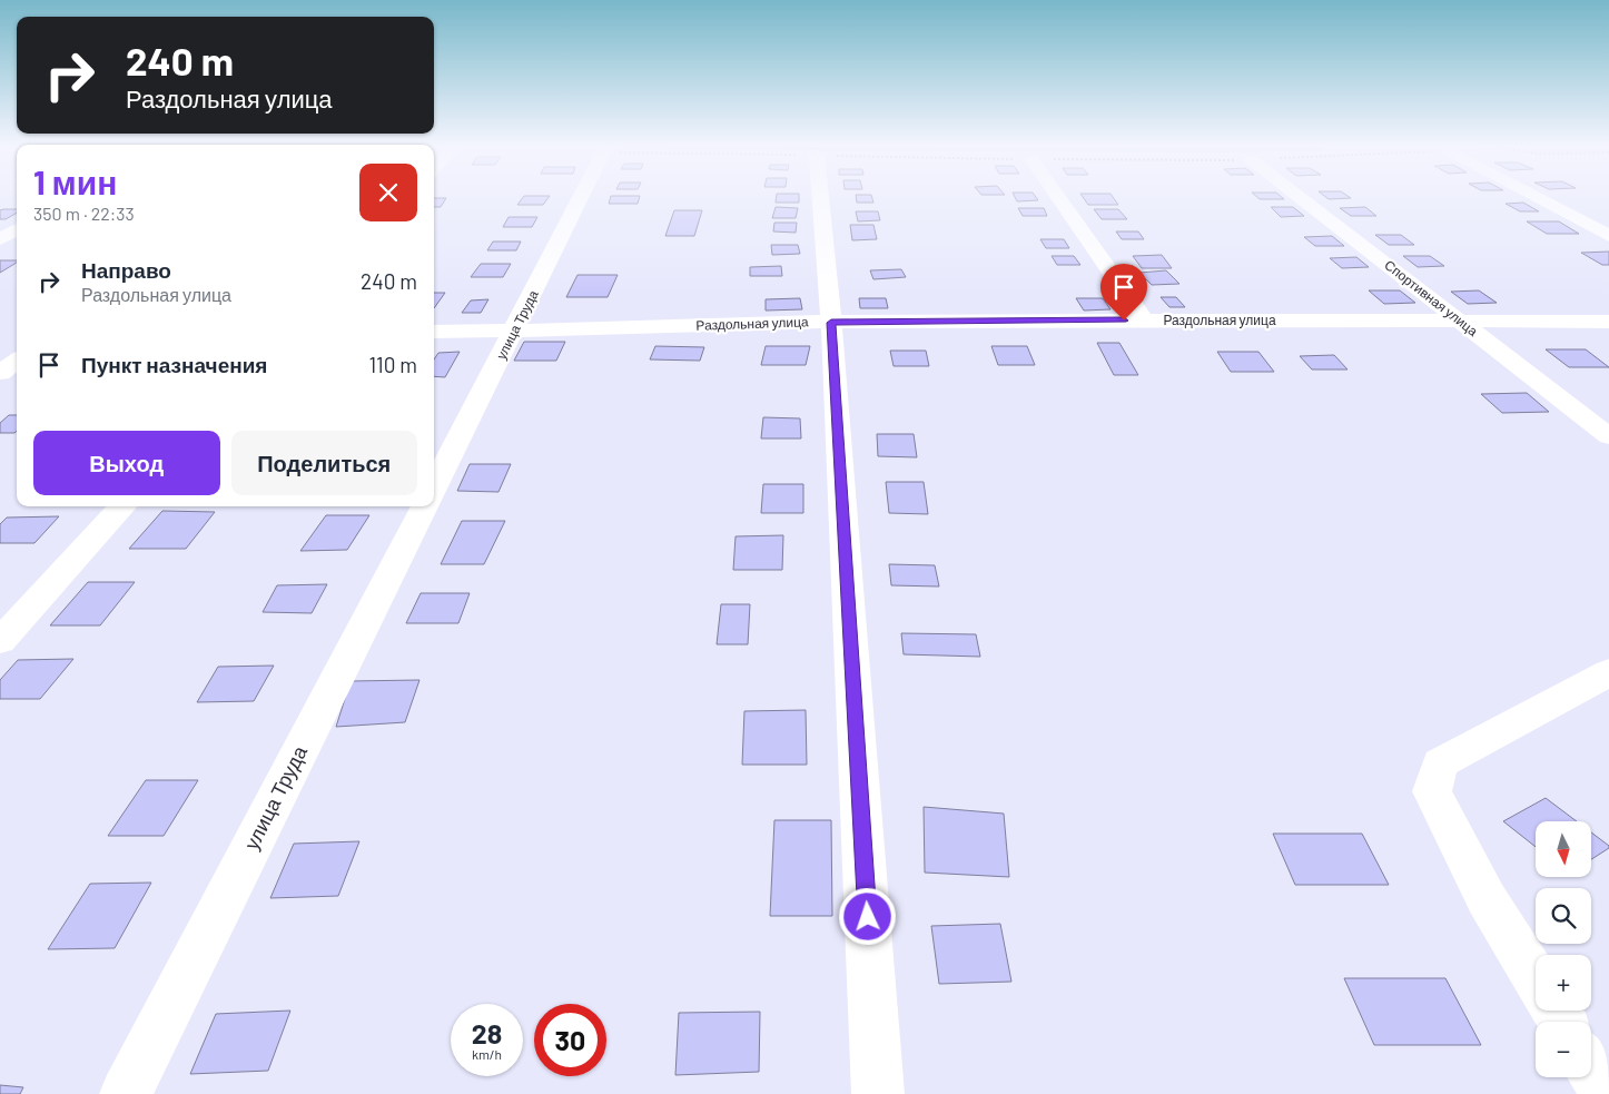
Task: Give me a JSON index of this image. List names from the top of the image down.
{
  "streets": {
    "street": ["Спортивная улица", "Раздольная улица", "улица Труда"]
  },
  "crossings": [
    ["Спортивная улица", "Раздольная улица"],
    ["Раздольная улица", "улица Труда"]
  ],
  "north": "bottom",
  "page": {
    "turn": ["240 m", "Раздольная улица"],
    "heading": ["1 мин", "350 m · 22:33"],
    "list": [
      {
        "name": "Направо",
        "note": "Раздольная улица",
        "value": "240 m"
      },
      {
        "name": "Пункт назначения",
        "value": "110 m"
      }
    ],
    "buttons": ["Выход", "Поделиться"],
    "map_buttons": ["+", "−"],
    "speed": "28 km/h",
    "limit": "30"
  }
}
